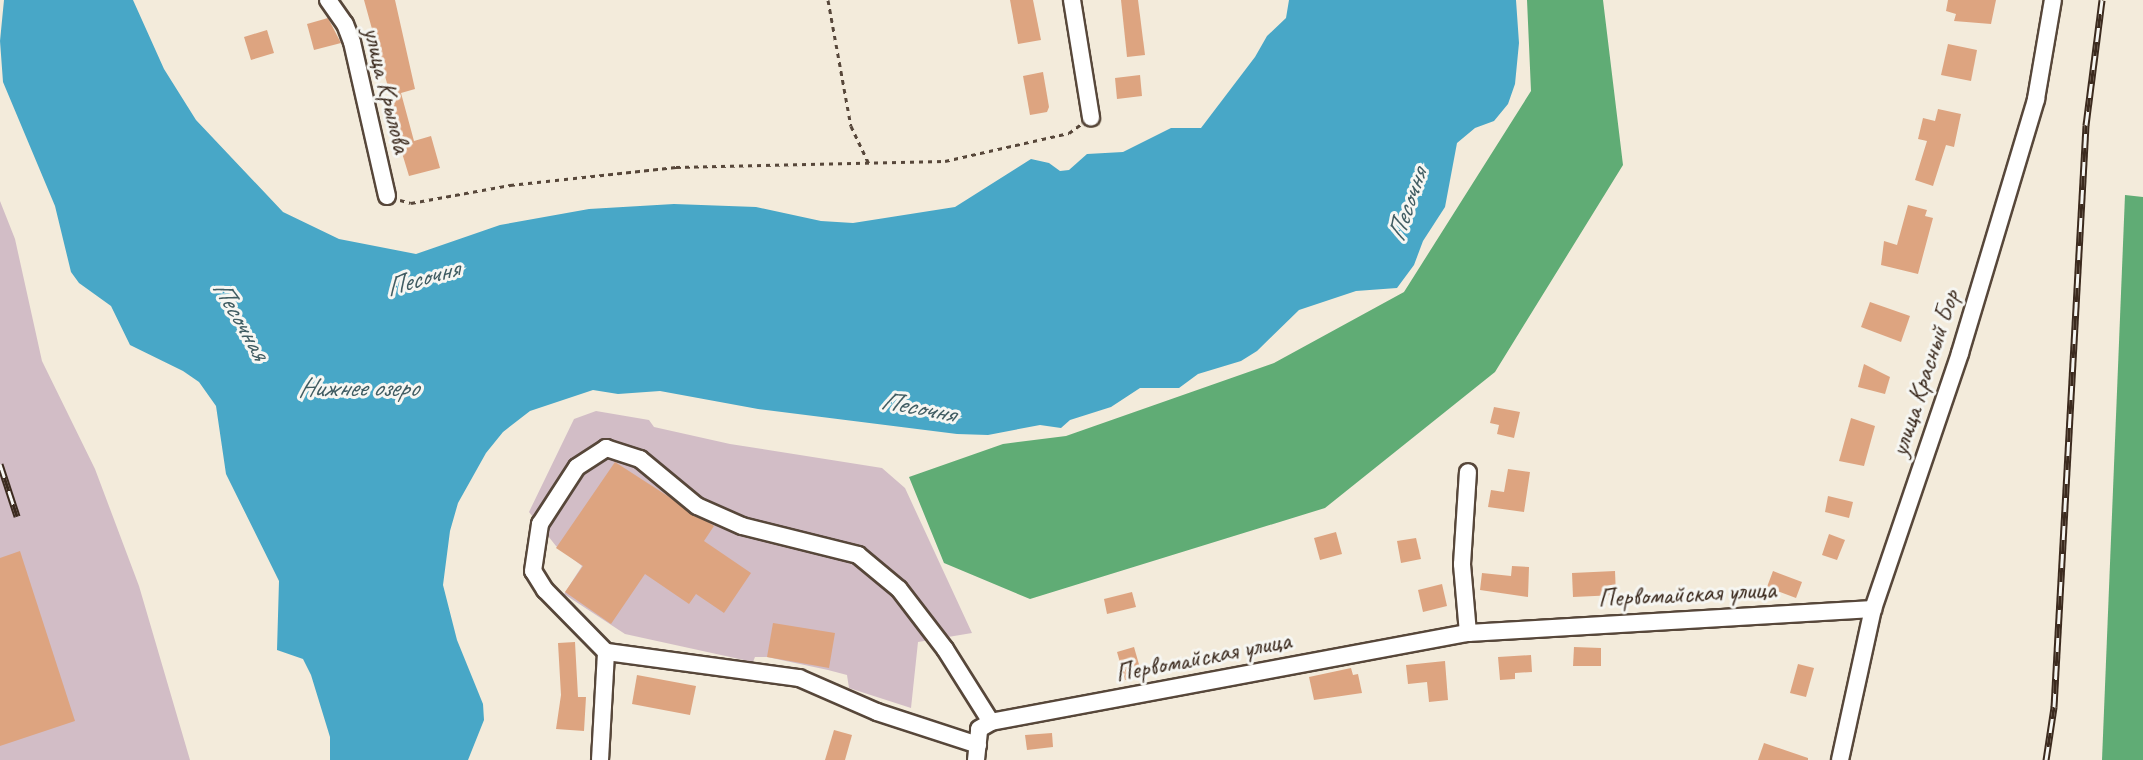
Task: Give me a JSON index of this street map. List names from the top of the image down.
{
  "streets": {
    "street": ["улица Крылова", "улица Красный Бор", "Первомайская улица"]
  },
  "crossings": [
    ["улица Красный Бор", "Первомайская улица"]
  ],
  "water": ["Песочня", "Песочная", "Нижнее озеро"]
}
